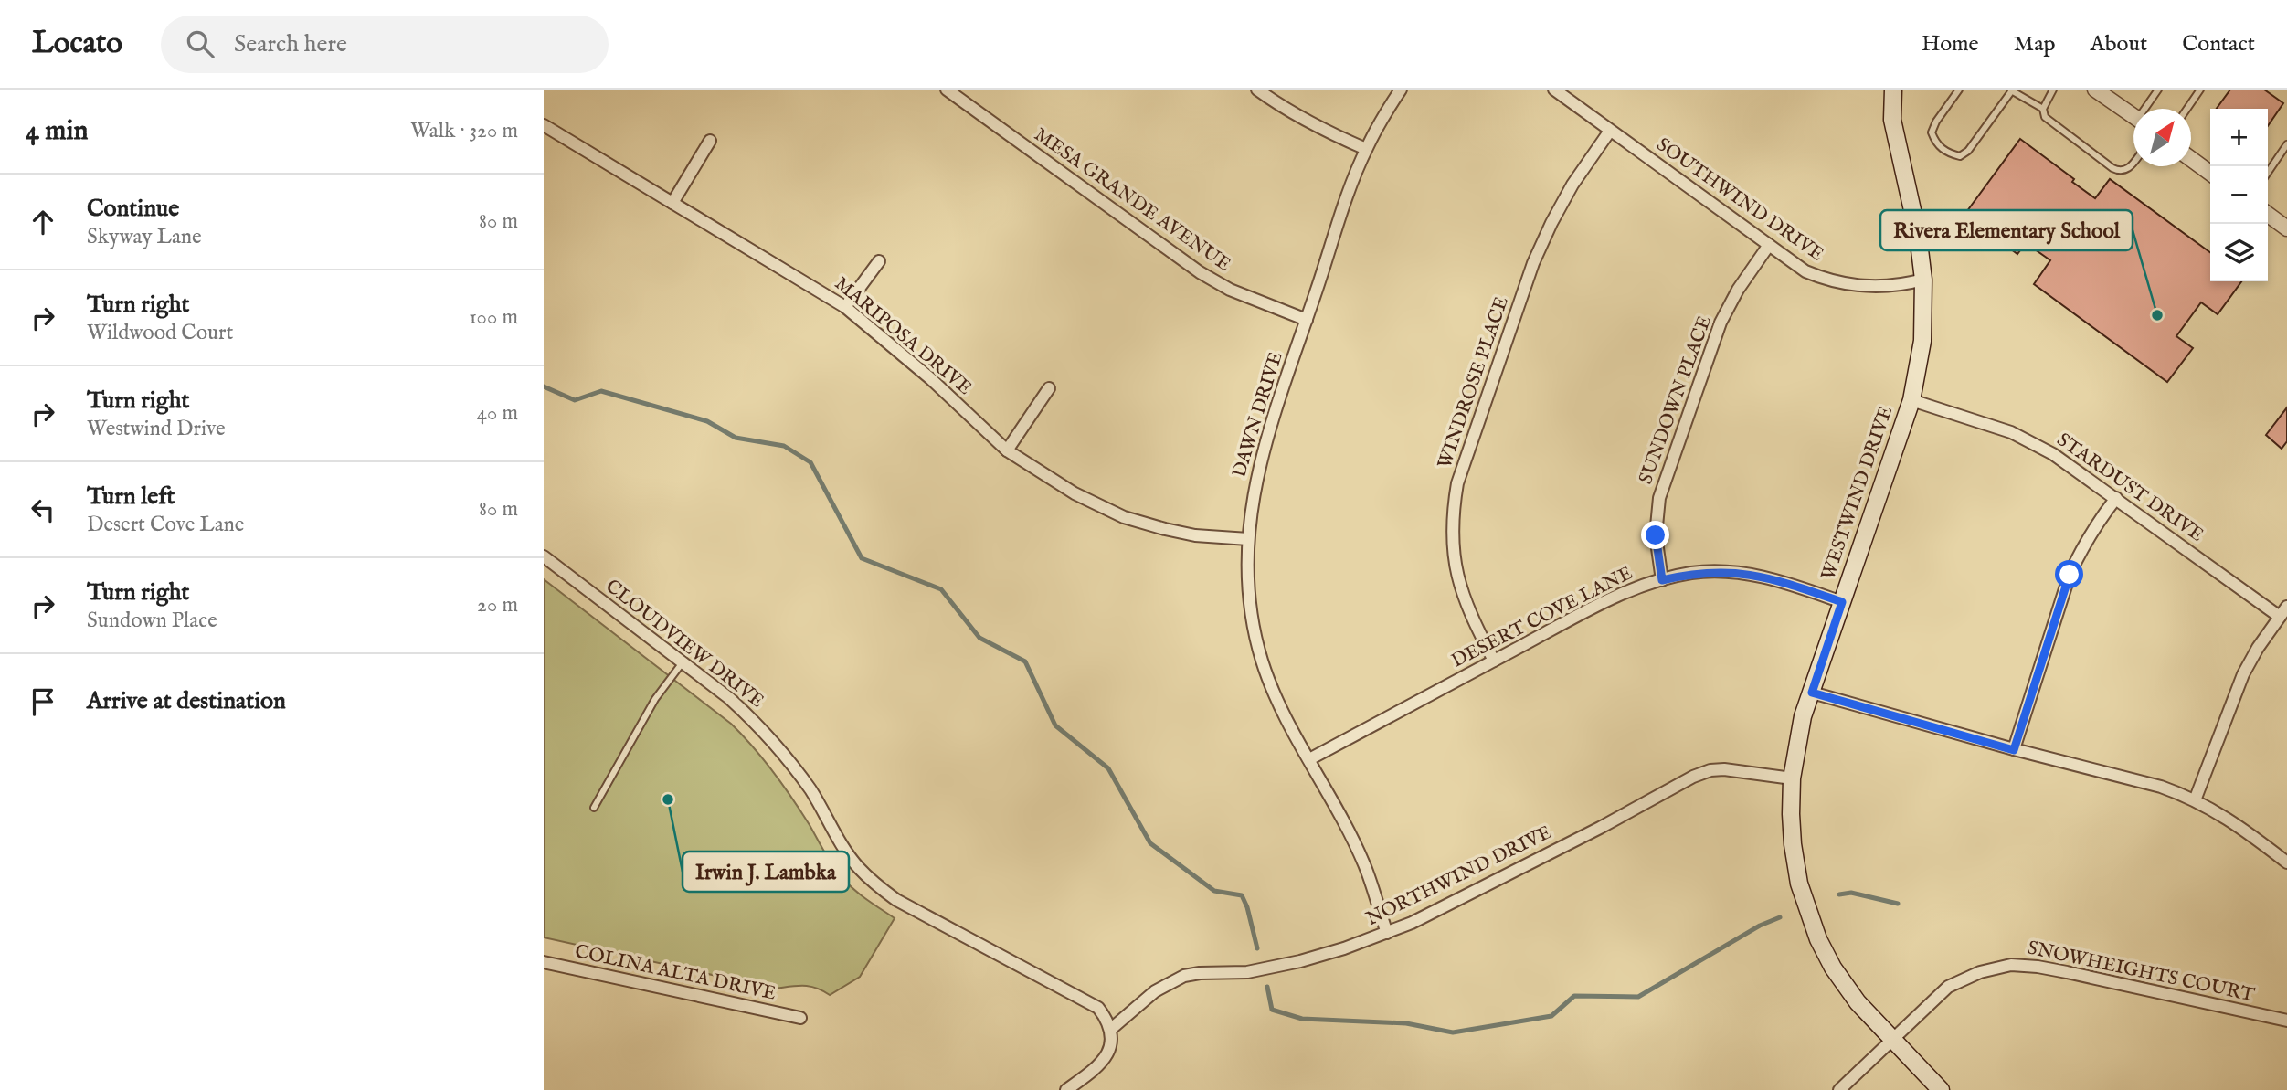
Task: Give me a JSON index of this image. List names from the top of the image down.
{
  "streets": {
    "main road": ["WESTWIND DRIVE"],
    "street": [
      "MESA GRANDE AVENUE",
      "SOUTHWIND DRIVE",
      "MARIPOSA DRIVE",
      "WINDROSE PLACE",
      "SUNDOWN PLACE",
      "DAWN DRIVE",
      "STARDUST DRIVE",
      "DESERT COVE LANE",
      "CLOUDVIEW DRIVE",
      "NORTHWIND DRIVE",
      "SNOWHEIGHTS COURT",
      "COLINA ALTA DRIVE"
    ]
  },
  "crossings": [
    ["MESA GRANDE AVENUE", "DAWN DRIVE"],
    ["SOUTHWIND DRIVE", "WINDROSE PLACE"],
    ["SOUTHWIND DRIVE", "SUNDOWN PLACE"],
    ["SOUTHWIND DRIVE", "WESTWIND DRIVE"],
    ["MARIPOSA DRIVE", "DAWN DRIVE"],
    ["WINDROSE PLACE", "DESERT COVE LANE"],
    ["SUNDOWN PLACE", "DESERT COVE LANE"],
    ["DAWN DRIVE", "DESERT COVE LANE"],
    ["DAWN DRIVE", "NORTHWIND DRIVE"],
    ["STARDUST DRIVE", "WESTWIND DRIVE"],
    ["WESTWIND DRIVE", "DESERT COVE LANE"],
    ["WESTWIND DRIVE", "NORTHWIND DRIVE"],
    ["WESTWIND DRIVE", "SNOWHEIGHTS COURT"],
    ["CLOUDVIEW DRIVE", "NORTHWIND DRIVE"]
  ],
  "places": ["Rivera Elementary School", "Irwin J. Lambka"],
  "north": "top right",
  "page": {
    "header": "Locato",
    "search": "Search here",
    "nav": [
      "Home",
      "Map",
      "About",
      "Contact"
    ],
    "heading": ["4 min", "Walk · 320 m"],
    "map_buttons": ["+", "−"],
    "list": [
      ["Continue", "Skyway Lane", "80 m"],
      ["Turn right", "Wildwood Court", "100 m"],
      ["Turn right", "Westwind Drive", "40 m"],
      ["Turn left", "Desert Cove Lane", "80 m"],
      ["Turn right", "Sundown Place", "20 m"],
      "Arrive at destination"
    ]
  }
}
